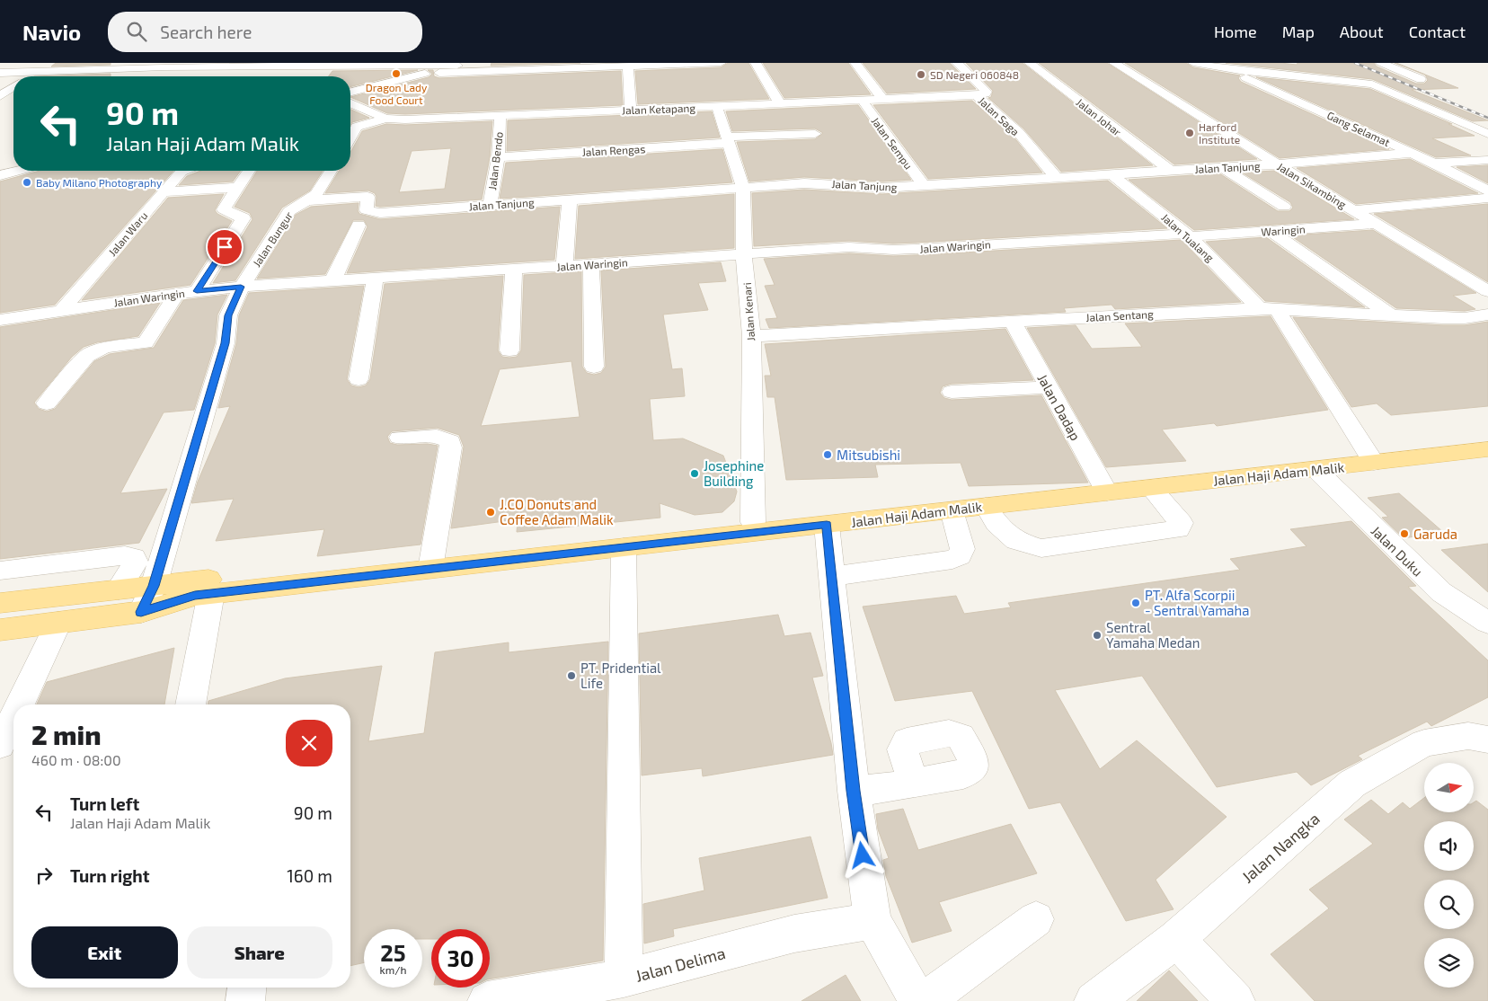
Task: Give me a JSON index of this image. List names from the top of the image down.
{
  "streets": {
    "main road": ["Jalan Haji Adam Malik"],
    "street": [
      "Jalan Ketapang",
      "Jalan Saga",
      "Jalan Johar",
      "Gang Selamat",
      "Jalan Sempu",
      "Jalan Rengas",
      "Jalan Bendo",
      "Jalan Tanjung",
      "Jalan Sikambing",
      "Waringin",
      "Jalan Waru",
      "Jalan Tualang",
      "Jalan Bungur",
      "Jalan Waringin",
      "Jalan Kenari",
      "Jalan Sentang",
      "Jalan Dadap",
      "Jalan Duku",
      "Jalan Nangka",
      "Jalan Delima"
    ]
  },
  "crossings": [
    ["Jalan Ketapang", "Jalan Saga"],
    ["Jalan Ketapang", "Jalan Sempu"],
    ["Jalan Ketapang", "Jalan Bendo"],
    ["Jalan Ketapang", "Jalan Kenari"],
    ["Jalan Saga", "Jalan Tanjung"],
    ["Jalan Johar", "Jalan Tanjung"],
    ["Gang Selamat", "Jalan Tanjung"],
    ["Jalan Sempu", "Jalan Tanjung"],
    ["Jalan Rengas", "Jalan Bendo"],
    ["Jalan Rengas", "Jalan Kenari"],
    ["Jalan Bendo", "Jalan Tanjung"],
    ["Jalan Tanjung", "Jalan Sikambing"],
    ["Jalan Tanjung", "Jalan Tualang"],
    ["Jalan Tanjung", "Jalan Bungur"],
    ["Jalan Tanjung", "Jalan Kenari"],
    ["Jalan Sikambing", "Waringin"],
    ["Waringin", "Jalan Tualang"],
    ["Waringin", "Jalan Waringin"],
    ["Jalan Waru", "Jalan Waringin"],
    ["Jalan Tualang", "Jalan Waringin"],
    ["Jalan Tualang", "Jalan Sentang"],
    ["Jalan Tualang", "Jalan Haji Adam Malik"],
    ["Jalan Bungur", "Jalan Waringin"],
    ["Jalan Bungur", "Jalan Haji Adam Malik"],
    ["Jalan Waringin", "Jalan Kenari"],
    ["Jalan Kenari", "Jalan Sentang"],
    ["Jalan Sentang", "Jalan Dadap"],
    ["Jalan Dadap", "Jalan Haji Adam Malik"],
    ["Jalan Haji Adam Malik", "Jalan Duku"]
  ],
  "places": [
    "Dragon Lady Food Court",
    "SD Negeri 060848",
    "Harford Institute",
    "Baby Milano Photography",
    "Mitsubishi",
    "Josephine Building",
    "J.CO Donuts and Coffee Adam Malik",
    "Garuda",
    "PT. Alfa Scorpii - Sentral Yamaha",
    "Sentral Yamaha Medan",
    "PT. Pridential Life"
  ],
  "north": "right",
  "page": {
    "header": "Navio",
    "search": "Search here",
    "nav": [
      "Home",
      "Map",
      "About",
      "Contact"
    ],
    "turn": ["90 m", "Jalan Haji Adam Malik"],
    "heading": ["2 min", "460 m · 08:00"],
    "list": [
      {
        "name": "Turn left",
        "note": "Jalan Haji Adam Malik",
        "value": "90 m"
      },
      {
        "name": "Turn right",
        "value": "160 m"
      }
    ],
    "buttons": ["Exit", "Share"],
    "speed": "25 km/h",
    "limit": "30"
  }
}
